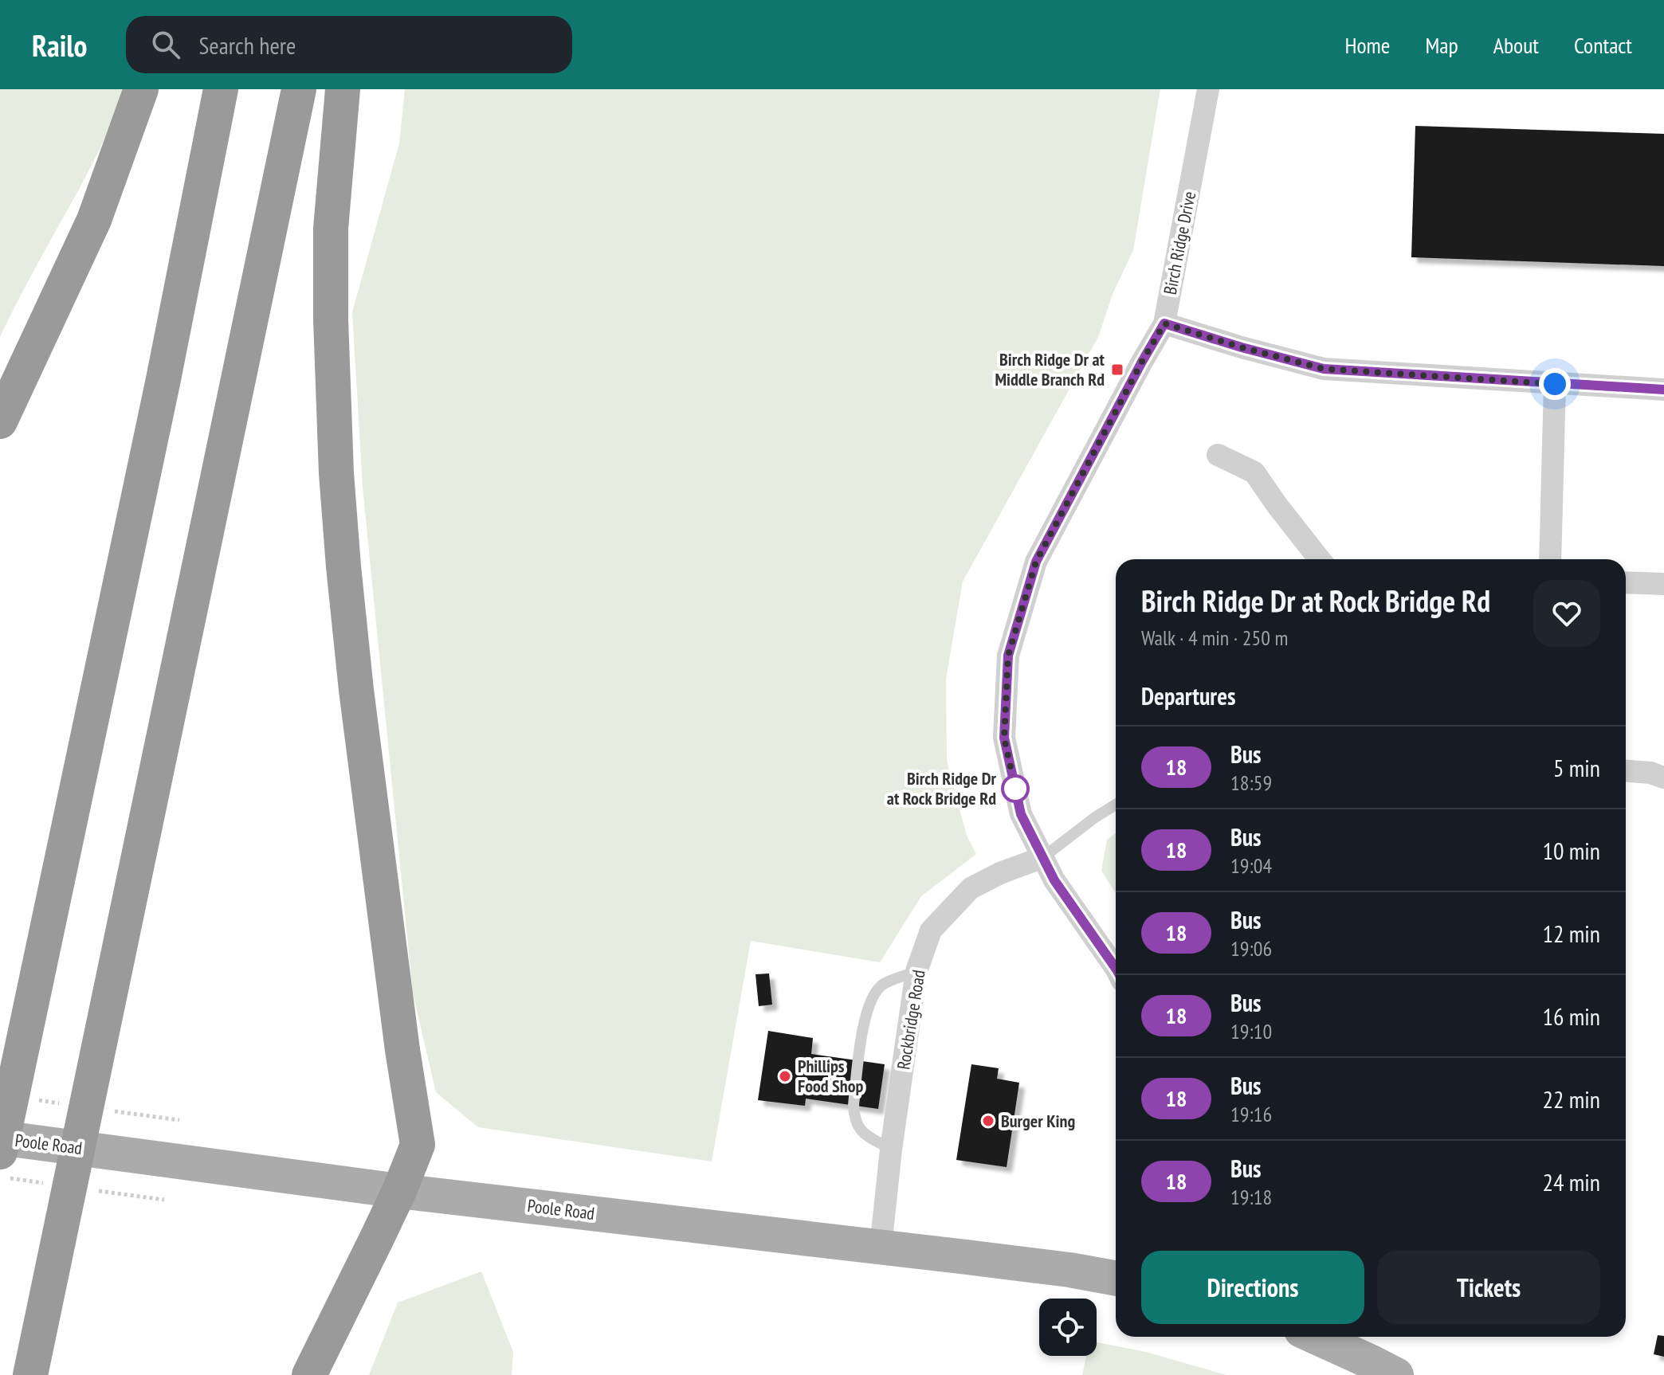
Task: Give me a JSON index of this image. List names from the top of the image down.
{
  "streets": {
    "main road": ["Poole Road"],
    "street": ["Birch Ridge Drive", "Rockbridge Road"]
  },
  "crossings": [
    ["Birch Ridge Drive", "Rockbridge Road"],
    ["Rockbridge Road", "Poole Road"]
  ],
  "places": {
    "transit": ["Birch Ridge Dr at Middle Branch Rd"],
    "other": ["Birch Ridge Dr at Rock Bridge Rd", "Phillips Food Shop", "Burger King"]
  },
  "lines": ["bus line 18"],
  "page": {
    "header": "Railo",
    "search": "Search here",
    "nav": [
      "Home",
      "Map",
      "About",
      "Contact"
    ],
    "heading": [
      ["Birch Ridge Dr at Rock Bridge Rd", "Walk · 4 min · 250 m"],
      "Departures"
    ],
    "list": [
      {
        "mark": "18",
        "name": "Bus",
        "note": "18:59",
        "value": "5 min"
      },
      {
        "mark": "18",
        "name": "Bus",
        "note": "19:04",
        "value": "10 min"
      },
      {
        "mark": "18",
        "name": "Bus",
        "note": "19:06",
        "value": "12 min"
      },
      {
        "mark": "18",
        "name": "Bus",
        "note": "19:10",
        "value": "16 min"
      },
      {
        "mark": "18",
        "name": "Bus",
        "note": "19:16",
        "value": "22 min"
      },
      {
        "mark": "18",
        "name": "Bus",
        "note": "19:18",
        "value": "24 min"
      }
    ],
    "buttons": ["Directions", "Tickets"]
  }
}
